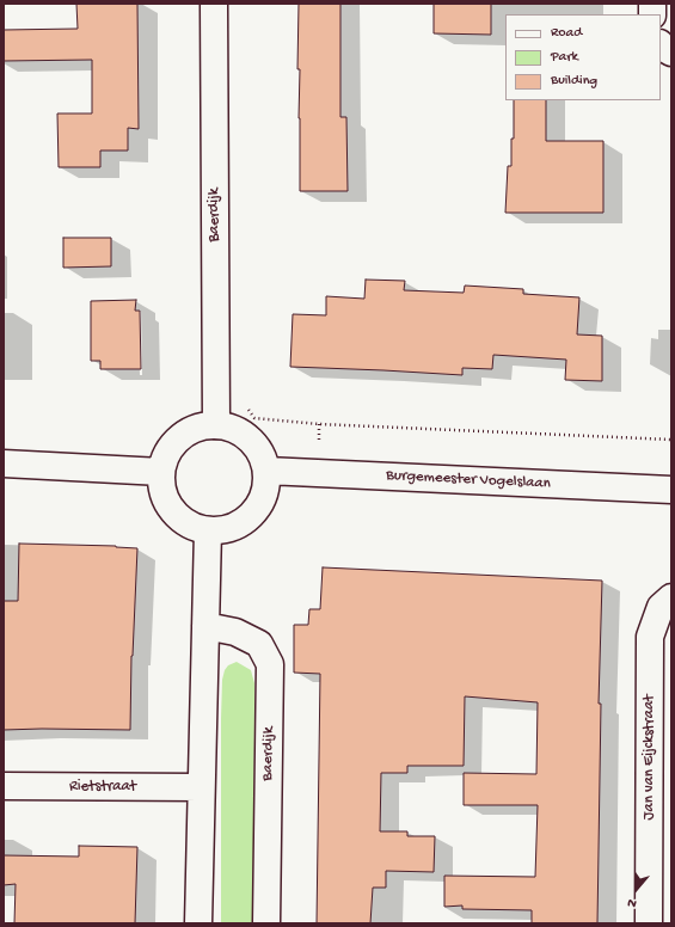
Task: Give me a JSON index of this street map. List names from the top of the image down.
{
  "streets": {
    "street": [
      "Baerdijk",
      "Burgemeester Vogelslaan",
      "Jan van Eijckstraat",
      "Rietstraat"
    ]
  },
  "crossings": [
    ["Baerdijk", "Burgemeester Vogelslaan"]
  ],
  "legend": ["Road", "Park", "Building"],
  "north": "bottom"
}
